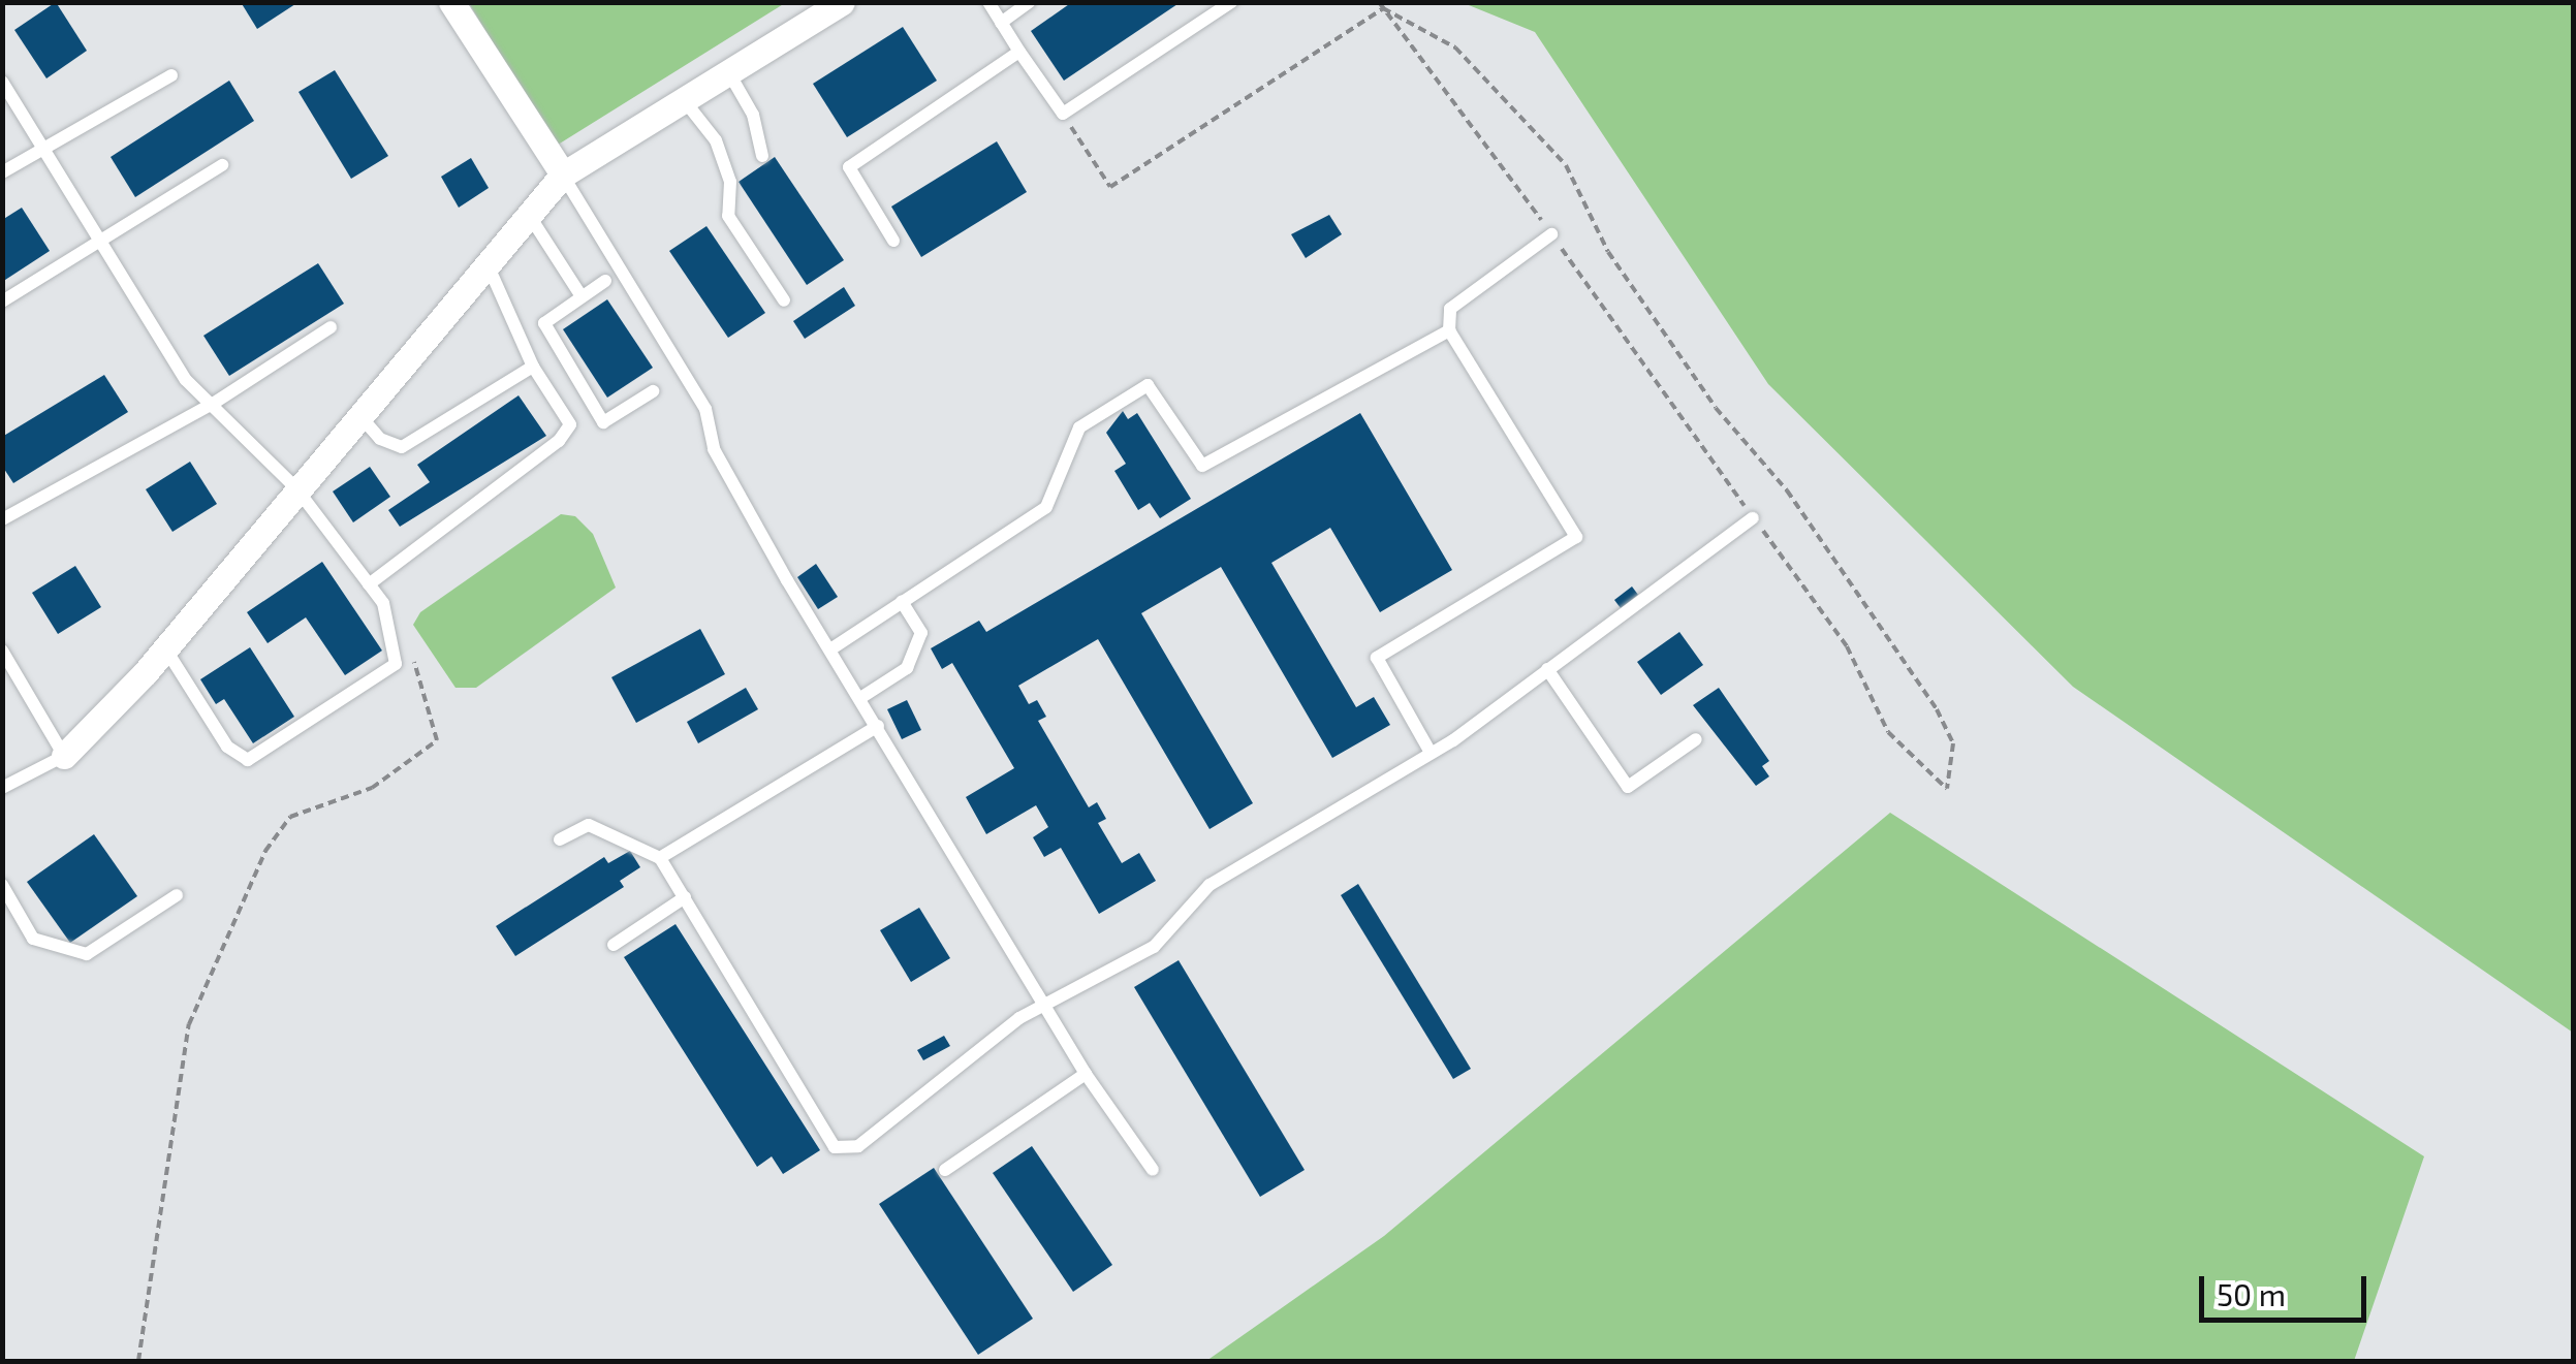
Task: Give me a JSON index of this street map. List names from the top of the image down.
{
  "scale_bar": "50 m"
}
